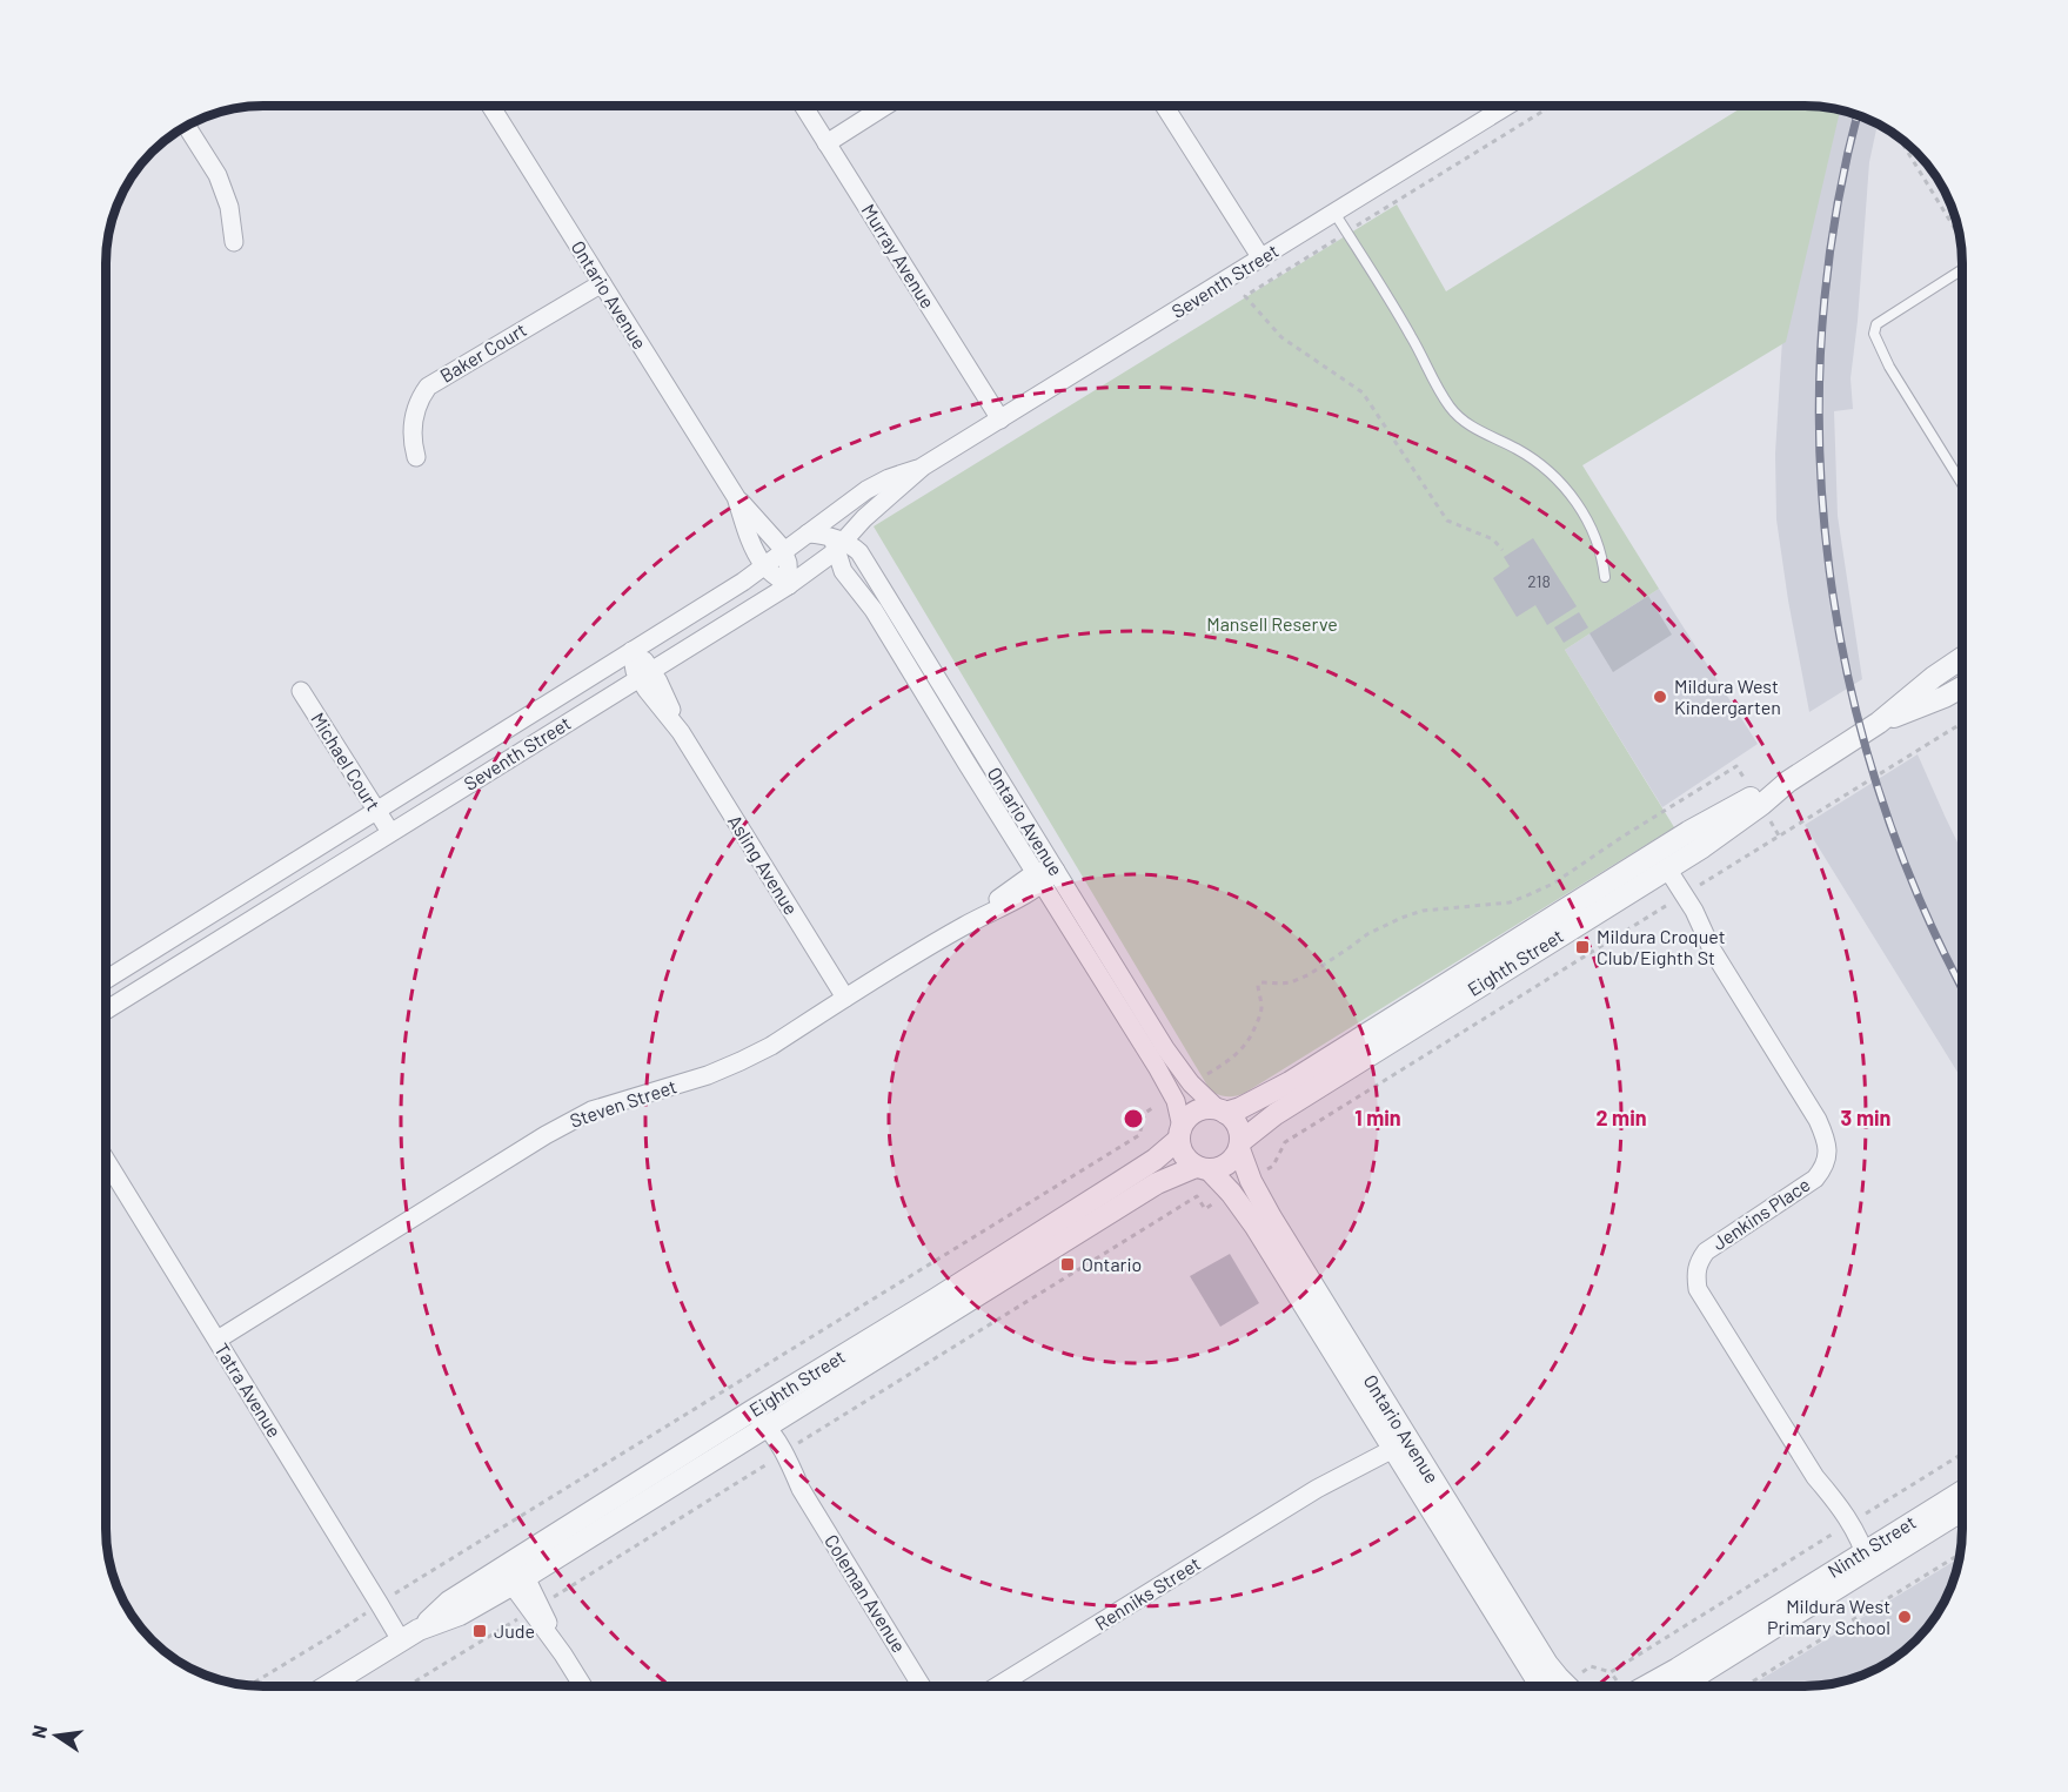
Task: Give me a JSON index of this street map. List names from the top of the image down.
{
  "streets": {
    "street": [
      "Murray Avenue",
      "Seventh Street",
      "Ontario Avenue",
      "Baker Court",
      "Michael Court",
      "Asling Avenue",
      "Eighth Street",
      "Steven Street",
      "Jenkins Place",
      "Tatra Avenue",
      "Ninth Street",
      "Coleman Avenue",
      "Renniks Street"
    ]
  },
  "crossings": [
    ["Murray Avenue", "Seventh Street"],
    ["Seventh Street", "Ontario Avenue"],
    ["Seventh Street", "Michael Court"],
    ["Seventh Street", "Asling Avenue"],
    ["Ontario Avenue", "Baker Court"],
    ["Ontario Avenue", "Eighth Street"],
    ["Ontario Avenue", "Steven Street"],
    ["Ontario Avenue", "Renniks Street"],
    ["Asling Avenue", "Steven Street"],
    ["Eighth Street", "Jenkins Place"],
    ["Eighth Street", "Tatra Avenue"],
    ["Eighth Street", "Coleman Avenue"],
    ["Steven Street", "Tatra Avenue"],
    ["Jenkins Place", "Ninth Street"]
  ],
  "parks": ["Mansell Reserve"],
  "places": {
    "other": ["Mildura West Kindergarten", "Mildura West Primary School"],
    "transit": ["Mildura Croquet Club/Eighth St", "Ontario", "Jude"]
  },
  "house_numbers": ["218"],
  "north": "left",
  "rings": ["1 min", "2 min", "3 min"]
}
